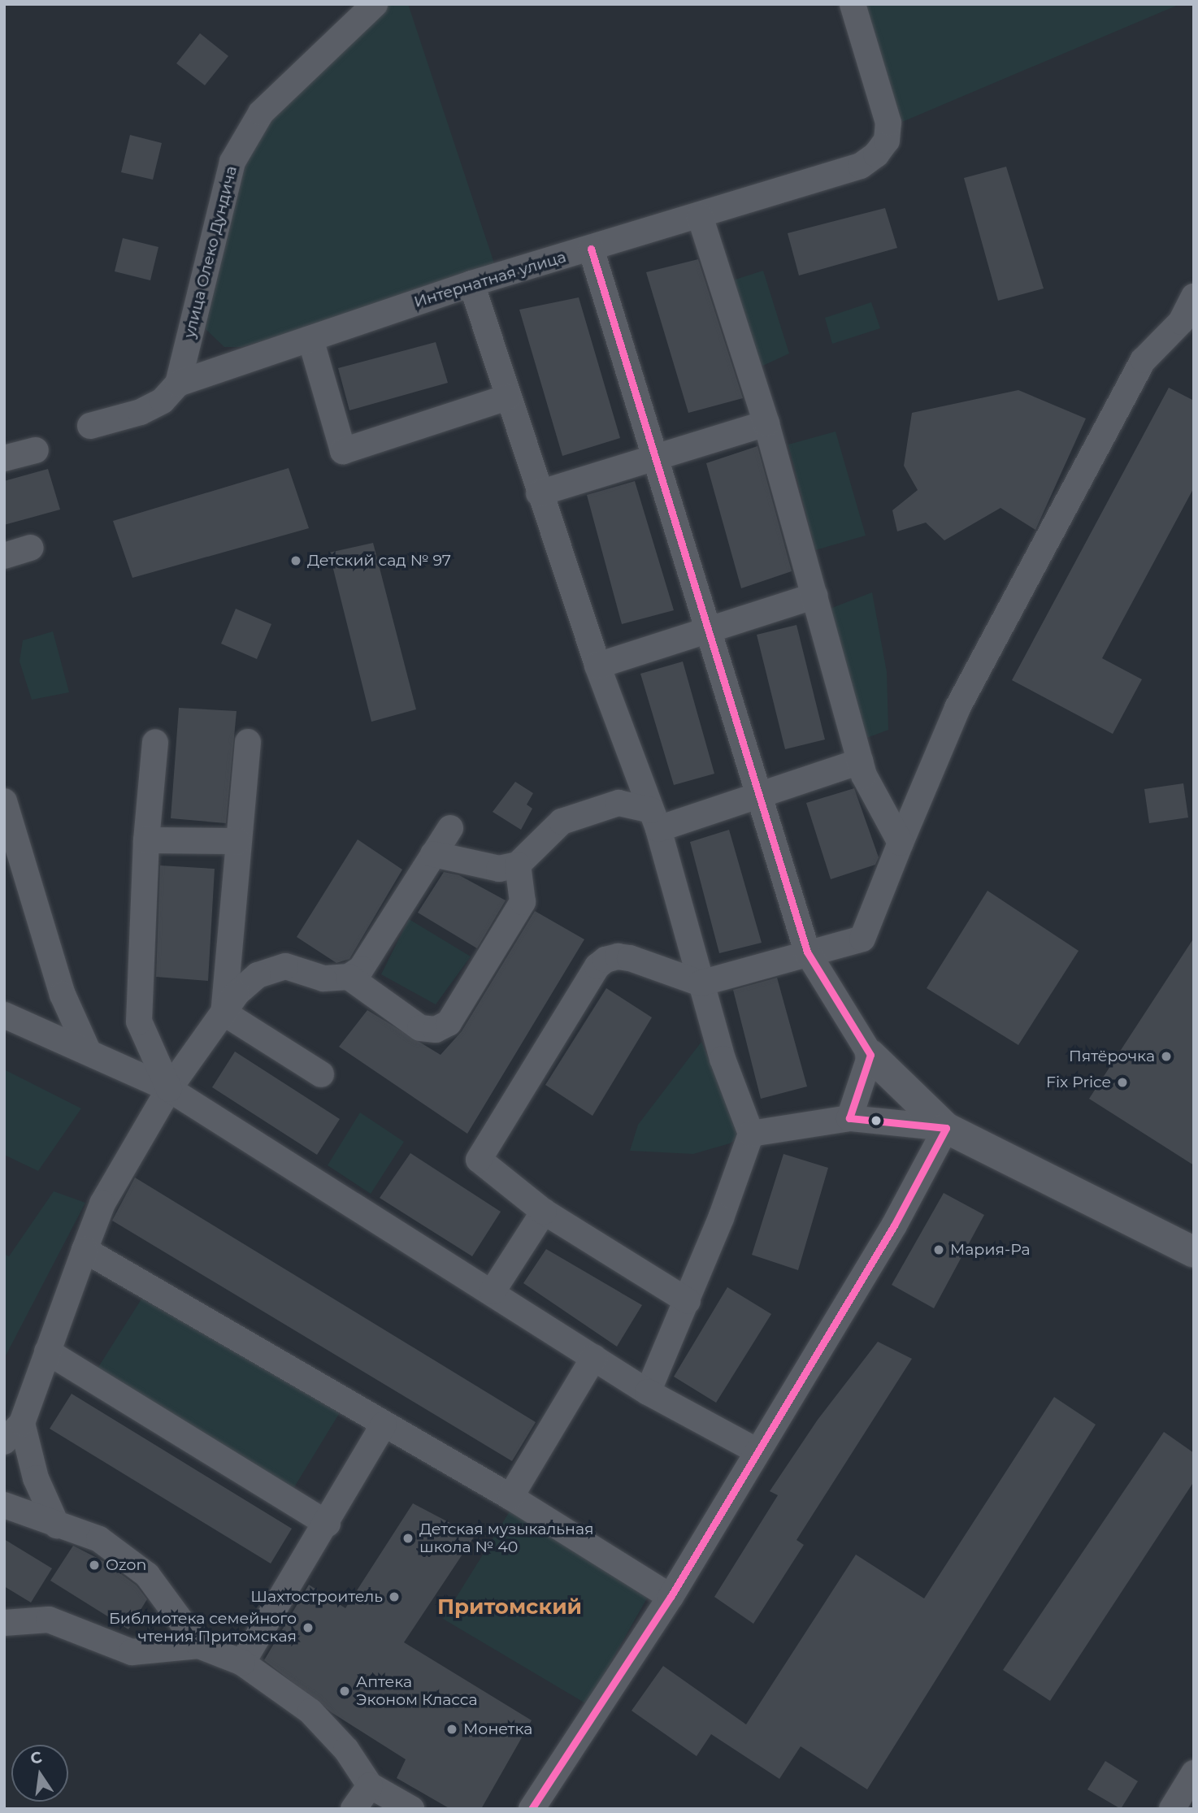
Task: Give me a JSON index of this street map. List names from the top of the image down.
{
  "streets": {
    "street": ["улица Олеко Дундича", "Интернатная улица"]
  },
  "crossings": [
    ["улица Олеко Дундича", "Интернатная улица"]
  ],
  "districts": ["Притомский"],
  "places": [
    "Детский сад № 97",
    "Пятёрочка",
    "Fix Price",
    "Мария-Ра",
    "Детская музыкальная школа № 40",
    "Ozon",
    "Шахтостроитель",
    "Библиотека семейного чтения Притомская",
    "Аптека Эконом Класса",
    "Монетка"
  ],
  "north": "top"
}
